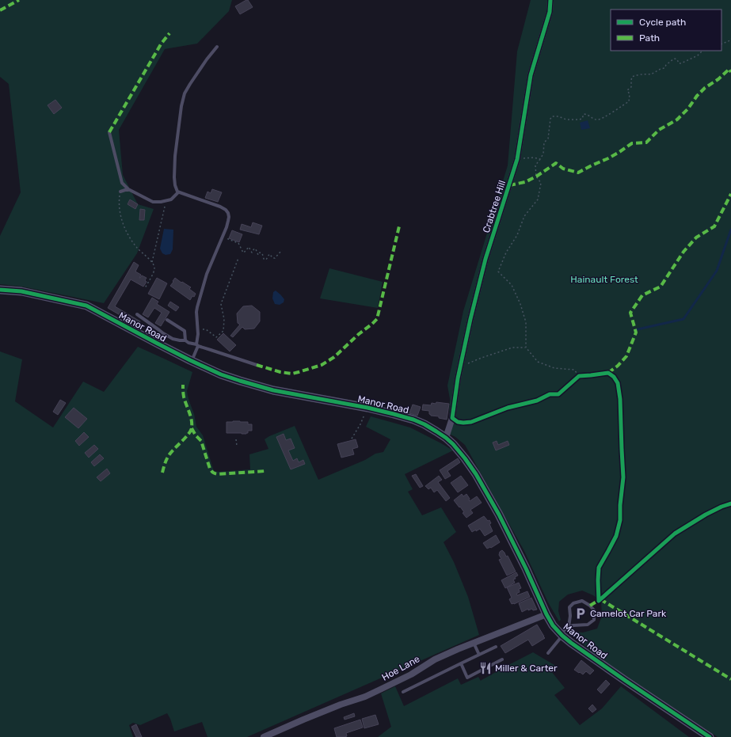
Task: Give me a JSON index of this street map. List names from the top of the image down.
{
  "streets": {
    "street": ["Crabtree Hill", "Manor Road", "Hoe Lane"]
  },
  "crossings": [
    ["Crabtree Hill", "Manor Road"],
    ["Manor Road", "Hoe Lane"]
  ],
  "parks": ["Hainault Forest"],
  "places": {
    "parking": ["Camelot Car Park"],
    "restaurant": ["Miller & Carter"]
  },
  "legend": ["Cycle path", "Path"]
}
